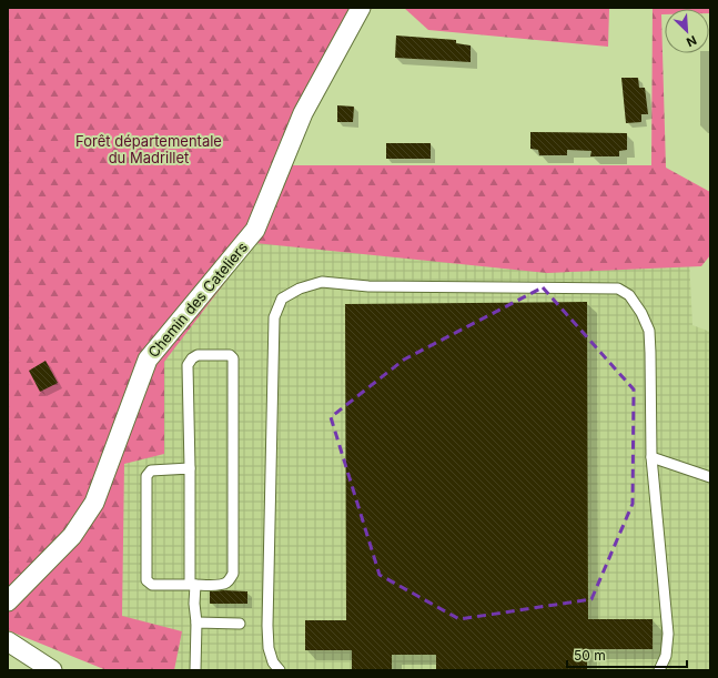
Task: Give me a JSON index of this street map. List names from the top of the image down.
{
  "streets": {
    "street": ["Chemin des Cateliers"]
  },
  "parks": ["Forêt départementale du Madrillet"],
  "scale_bar": "50 m",
  "north": "bottom right"
}
